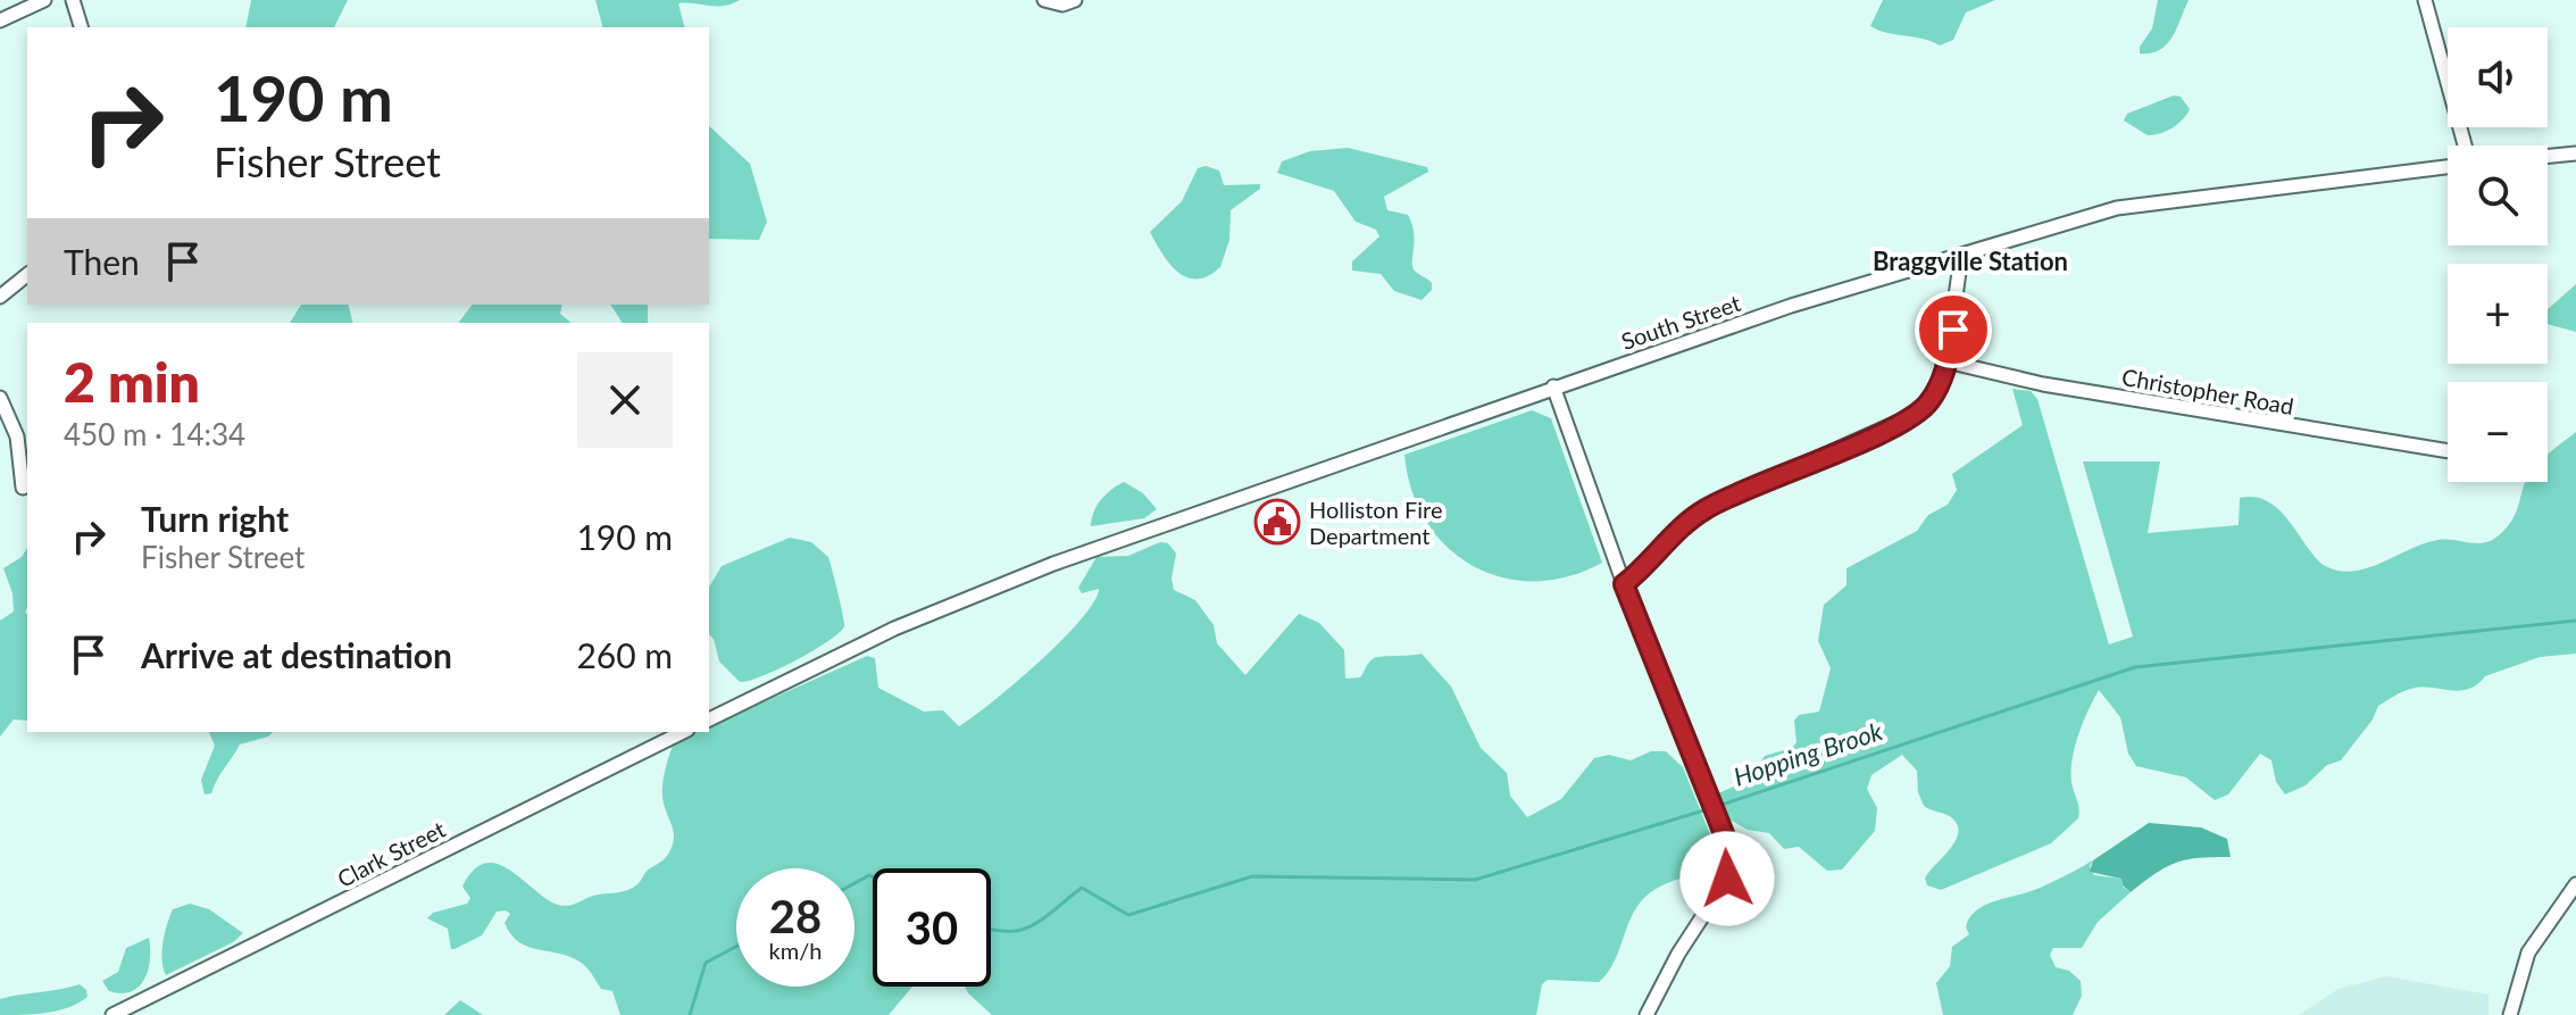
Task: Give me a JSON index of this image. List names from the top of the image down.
{
  "streets": {
    "street": ["South Street", "Christopher Road", "Clark Street"]
  },
  "districts": ["Braggville Station"],
  "water": ["Hopping Brook"],
  "places": {
    "public building": ["Holliston Fire Department"]
  },
  "page": {
    "map_buttons": ["+", "−"],
    "turn": ["190 m", "Fisher Street"],
    "then": "Then",
    "heading": ["2 min", "450 m · 14:34"],
    "list": [
      {
        "name": "Turn right",
        "note": "Fisher Street",
        "value": "190 m"
      },
      {
        "name": "Arrive at destination",
        "value": "260 m"
      }
    ],
    "speed": "28 km/h",
    "limit": "30"
  }
}
